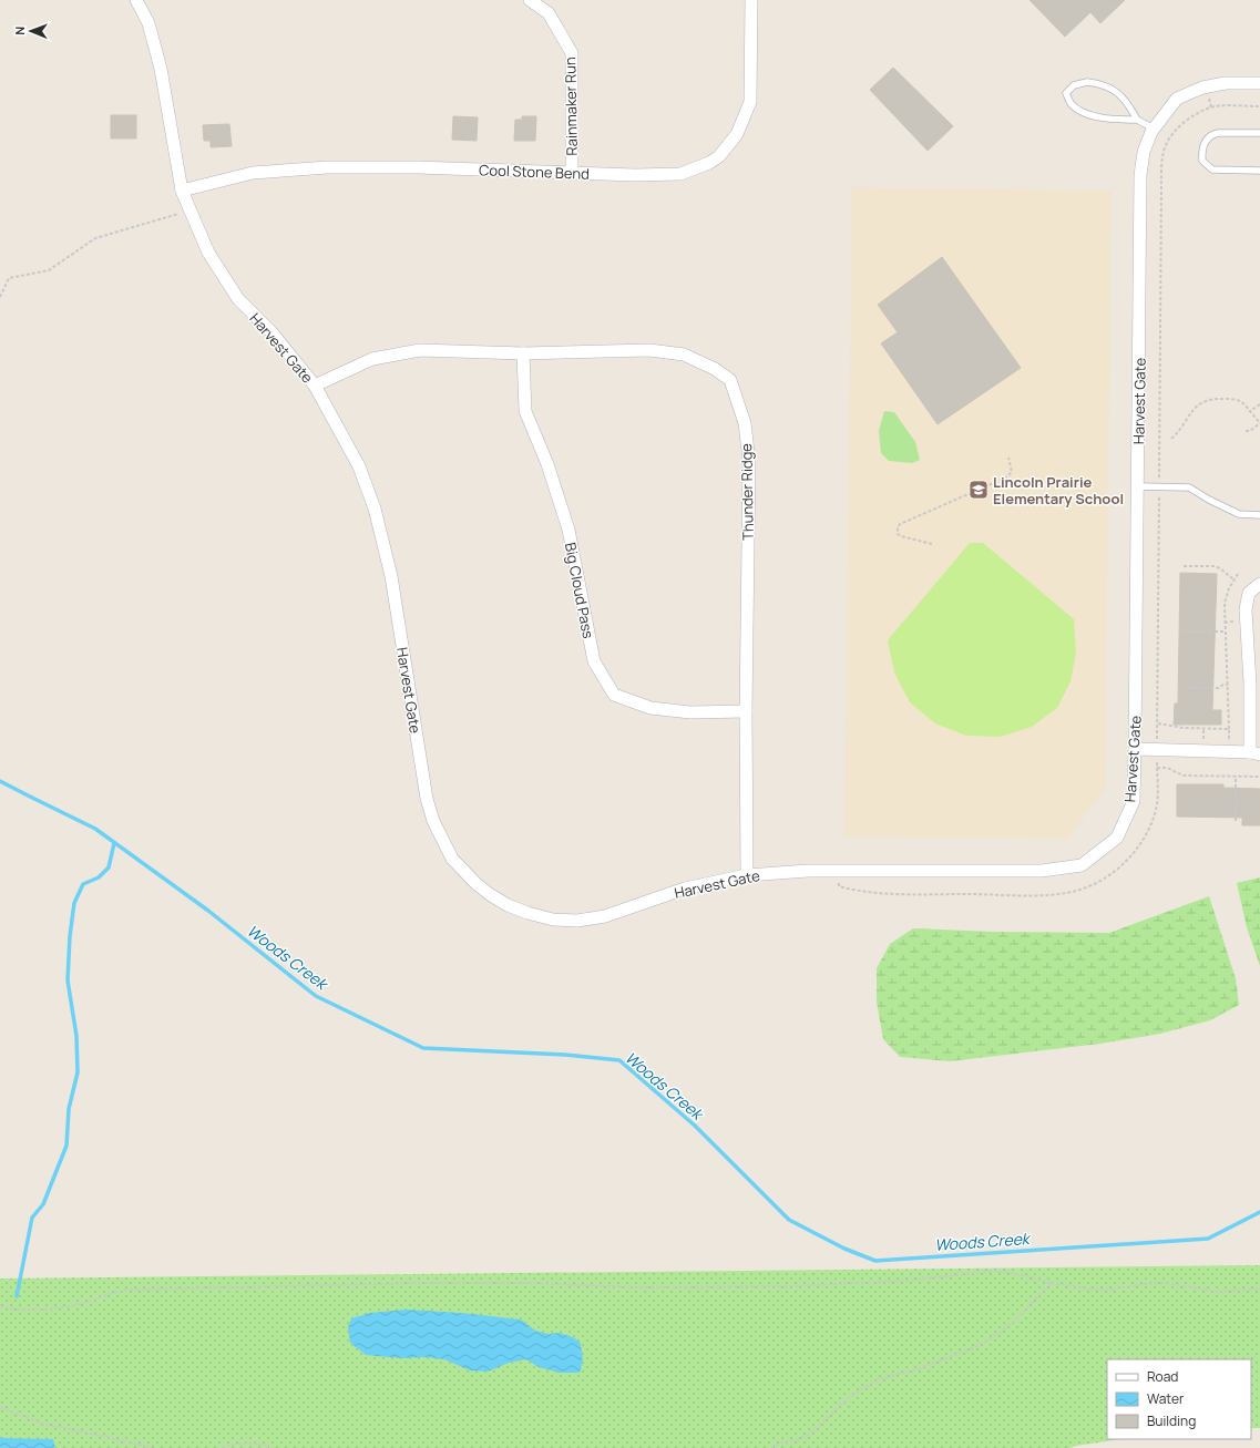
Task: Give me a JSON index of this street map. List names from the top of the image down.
{
  "streets": {
    "street": [
      "Rainmaker Run",
      "Cool Stone Bend",
      "Harvest Gate",
      "Thunder Ridge",
      "Big Cloud Pass"
    ]
  },
  "crossings": [
    ["Rainmaker Run", "Cool Stone Bend"],
    ["Cool Stone Bend", "Harvest Gate"],
    ["Harvest Gate", "Thunder Ridge"],
    ["Thunder Ridge", "Big Cloud Pass"]
  ],
  "water": ["Woods Creek"],
  "places": {
    "school or university": ["Lincoln Prairie Elementary School"]
  },
  "legend": ["Road", "Water", "Building"],
  "north": "left"
}
